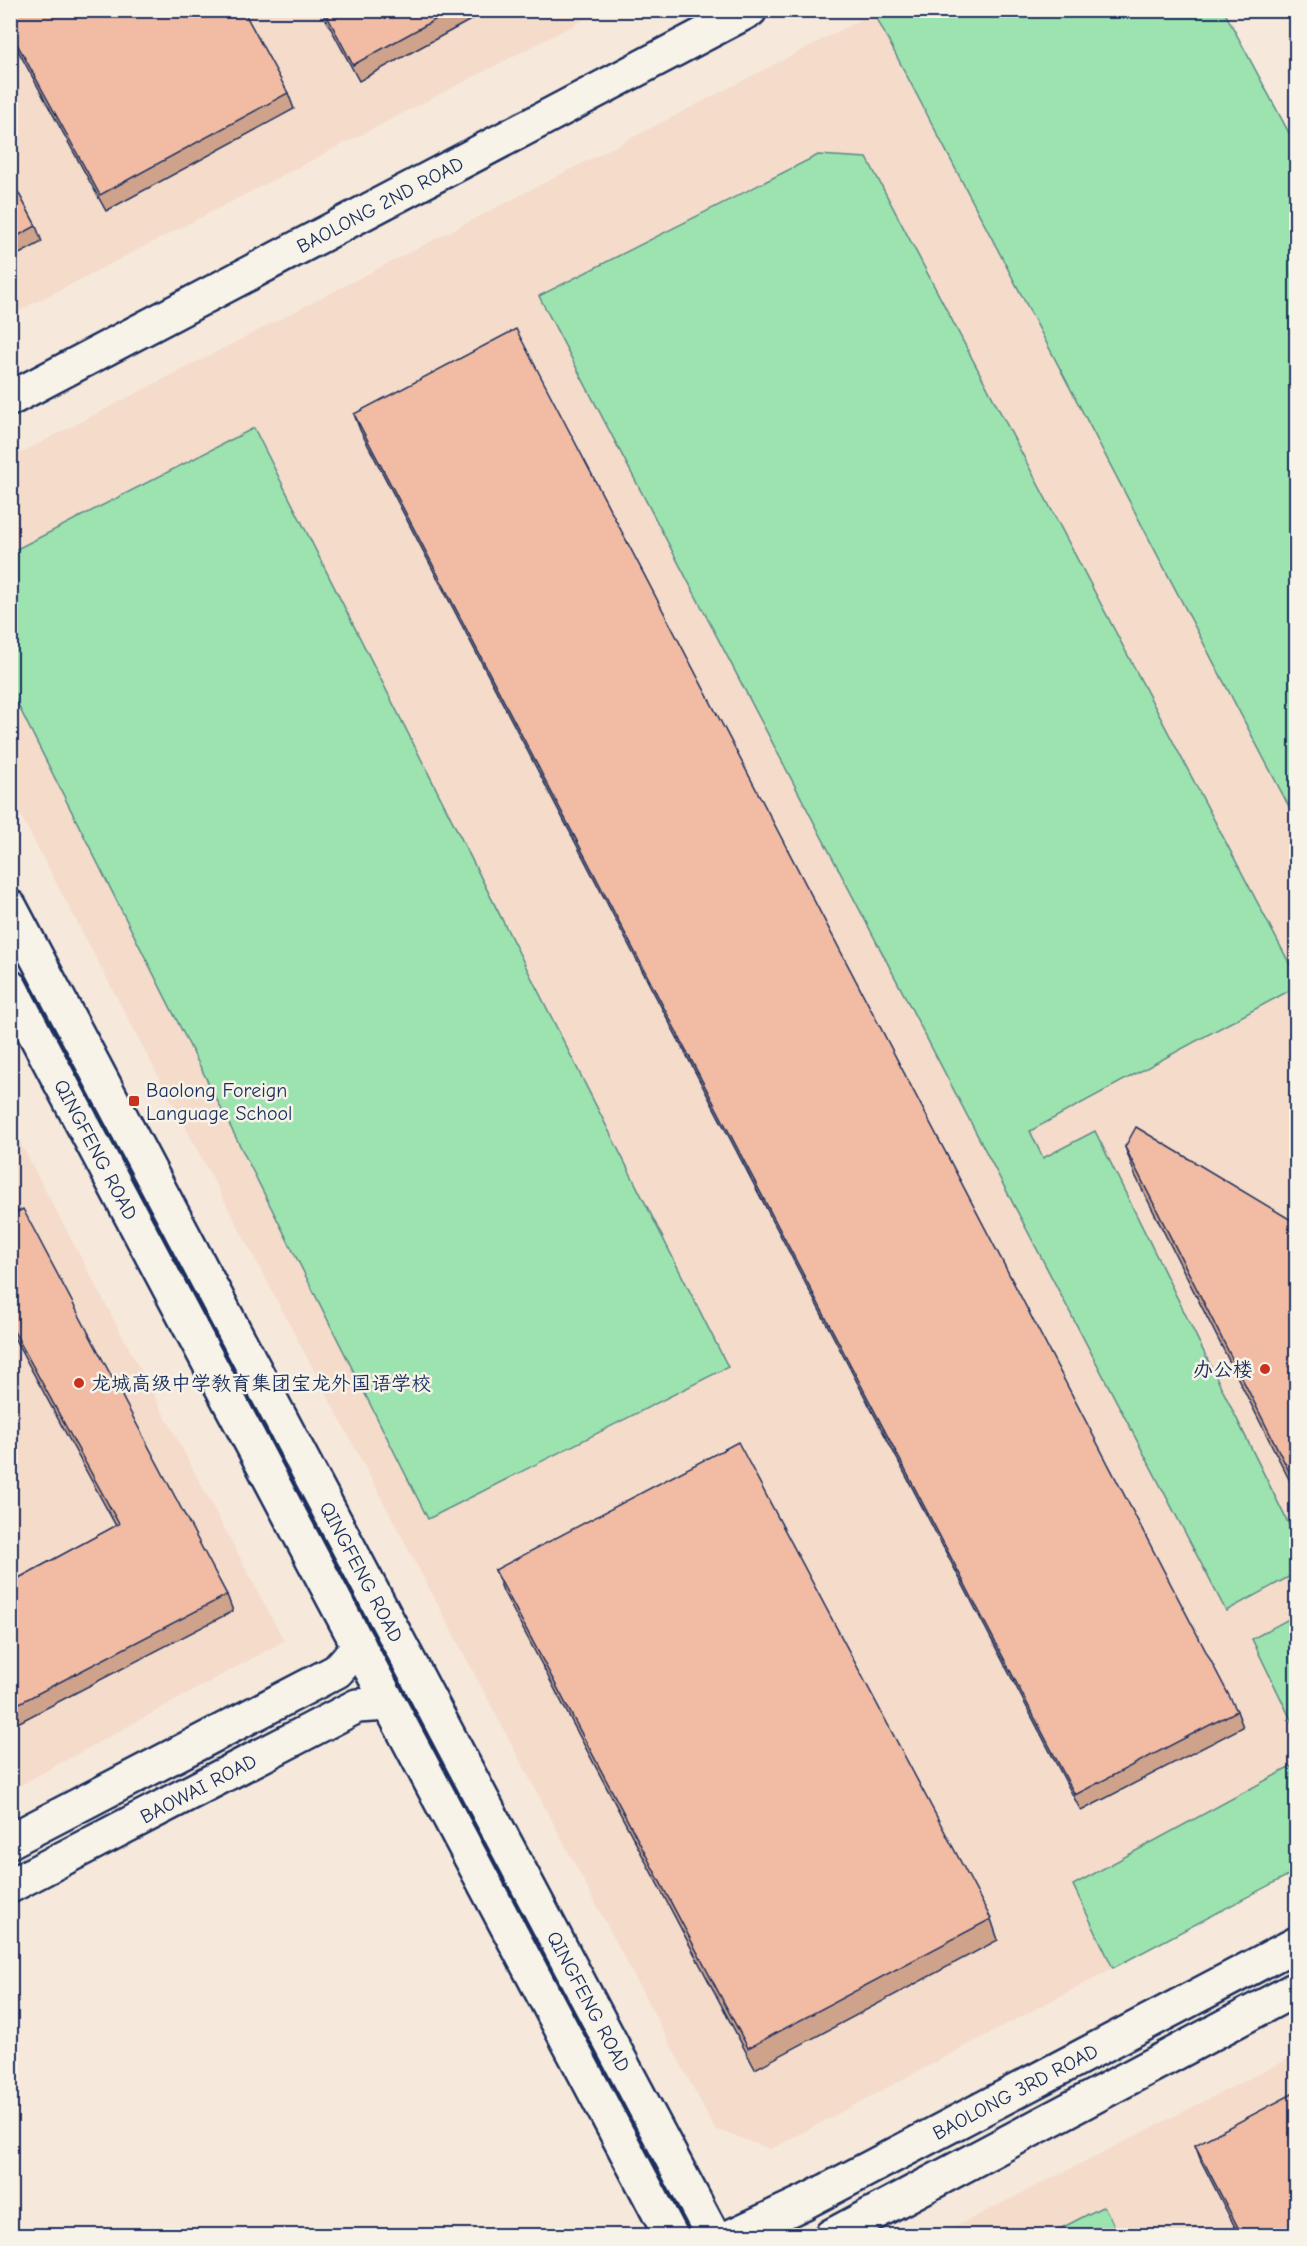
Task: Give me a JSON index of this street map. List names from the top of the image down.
{
  "streets": {
    "street": [
      "BAOLONG 2ND ROAD",
      "QINGFENG ROAD",
      "BAOWAI ROAD",
      "BAOLONG 3RD ROAD"
    ]
  },
  "crossings": [
    ["QINGFENG ROAD", "BAOWAI ROAD"]
  ],
  "places": {
    "transit": ["Baolong Foreign Language School"],
    "other": ["办公楼", "龙城高级中学教育集团宝龙外国语学校"]
  }
}
